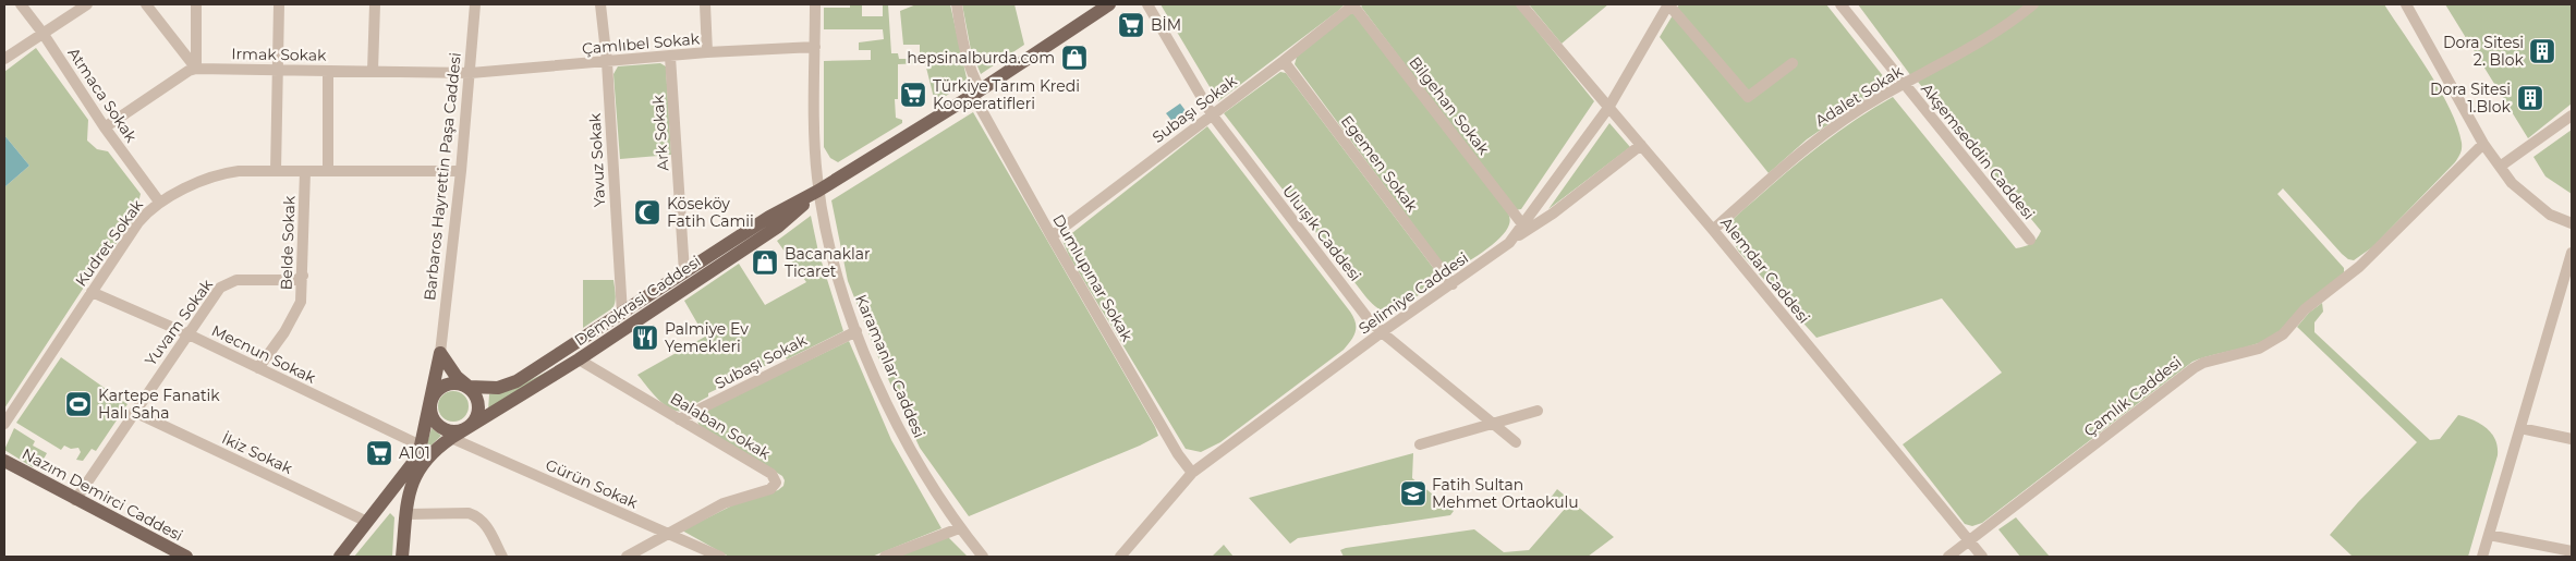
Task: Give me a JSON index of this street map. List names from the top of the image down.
{
  "streets": {
    "main road": ["Demokrasi Caddesi", "Nazım Demirci Caddesi"],
    "street": [
      "Çamlıbel Sokak",
      "Irmak Sokak",
      "Atmaca Sokak",
      "Adalet Sokak",
      "Bilgehan Sokak",
      "Subaşı Sokak",
      "Ark Sokak",
      "Akşemseddin Caddesi",
      "Yavuz Sokak",
      "Egemen Sokak",
      "Barbaros Hayrettin Paşa Caddesi",
      "Uluışık Caddesi",
      "Kudret Sokak",
      "Belde Sokak",
      "Alemdar Caddesi",
      "Dumlupınar Sokak",
      "Selimiye Caddesi",
      "Yuvam Sokak",
      "Mecnun Sokak",
      "Karamanlar Caddesi",
      "Çamlık Caddesi",
      "Balaban Sokak",
      "İkiz Sokak",
      "Gürün Sokak"
    ]
  },
  "crossings": [
    ["Çamlıbel Sokak", "Irmak Sokak"],
    ["Çamlıbel Sokak", "Ark Sokak"],
    ["Çamlıbel Sokak", "Yavuz Sokak"],
    ["Çamlıbel Sokak", "Barbaros Hayrettin Paşa Caddesi"],
    ["Çamlıbel Sokak", "Karamanlar Caddesi"],
    ["Irmak Sokak", "Atmaca Sokak"],
    ["Irmak Sokak", "Barbaros Hayrettin Paşa Caddesi"],
    ["Atmaca Sokak", "Kudret Sokak"],
    ["Adalet Sokak", "Akşemseddin Caddesi"],
    ["Adalet Sokak", "Alemdar Caddesi"],
    ["Bilgehan Sokak", "Subaşı Sokak"],
    ["Bilgehan Sokak", "Selimiye Caddesi"],
    ["Subaşı Sokak", "Egemen Sokak"],
    ["Subaşı Sokak", "Uluışık Caddesi"],
    ["Subaşı Sokak", "Dumlupınar Sokak"],
    ["Subaşı Sokak", "Karamanlar Caddesi"],
    ["Subaşı Sokak", "Balaban Sokak"],
    ["Ark Sokak", "Demokrasi Caddesi"],
    ["Yavuz Sokak", "Demokrasi Caddesi"],
    ["Egemen Sokak", "Selimiye Caddesi"],
    ["Barbaros Hayrettin Paşa Caddesi", "Kudret Sokak"],
    ["Uluışık Caddesi", "Selimiye Caddesi"],
    ["Kudret Sokak", "Belde Sokak"],
    ["Kudret Sokak", "Mecnun Sokak"],
    ["Belde Sokak", "Yuvam Sokak"],
    ["Belde Sokak", "Mecnun Sokak"],
    ["Alemdar Caddesi", "Selimiye Caddesi"],
    ["Alemdar Caddesi", "Çamlık Caddesi"],
    ["Dumlupınar Sokak", "Selimiye Caddesi"],
    ["Dumlupınar Sokak", "Demokrasi Caddesi"],
    ["Demokrasi Caddesi", "Karamanlar Caddesi"],
    ["Demokrasi Caddesi", "Balaban Sokak"],
    ["Demokrasi Caddesi", "Gürün Sokak"],
    ["Yuvam Sokak", "Mecnun Sokak"],
    ["Yuvam Sokak", "İkiz Sokak"],
    ["Yuvam Sokak", "Nazım Demirci Caddesi"],
    ["Balaban Sokak", "Gürün Sokak"]
  ],
  "places": {
    "supermarket": ["BİM", "Türkiye Tarım Kredi Kooperatifleri", "A101"],
    "building": ["Dora Sitesi 2. Blok", "Dora Sitesi 1.Blok"],
    "shop": ["hepsinalburda.com", "Bacanaklar Ticaret"],
    "mosque": ["Köseköy Fatih Camii"],
    "restaurant": ["Palmiye Ev Yemekleri"],
    "sports": ["Kartepe Fanatik Halı Saha"],
    "school or university": ["Fatih Sultan Mehmet Ortaokulu"]
  }
}
